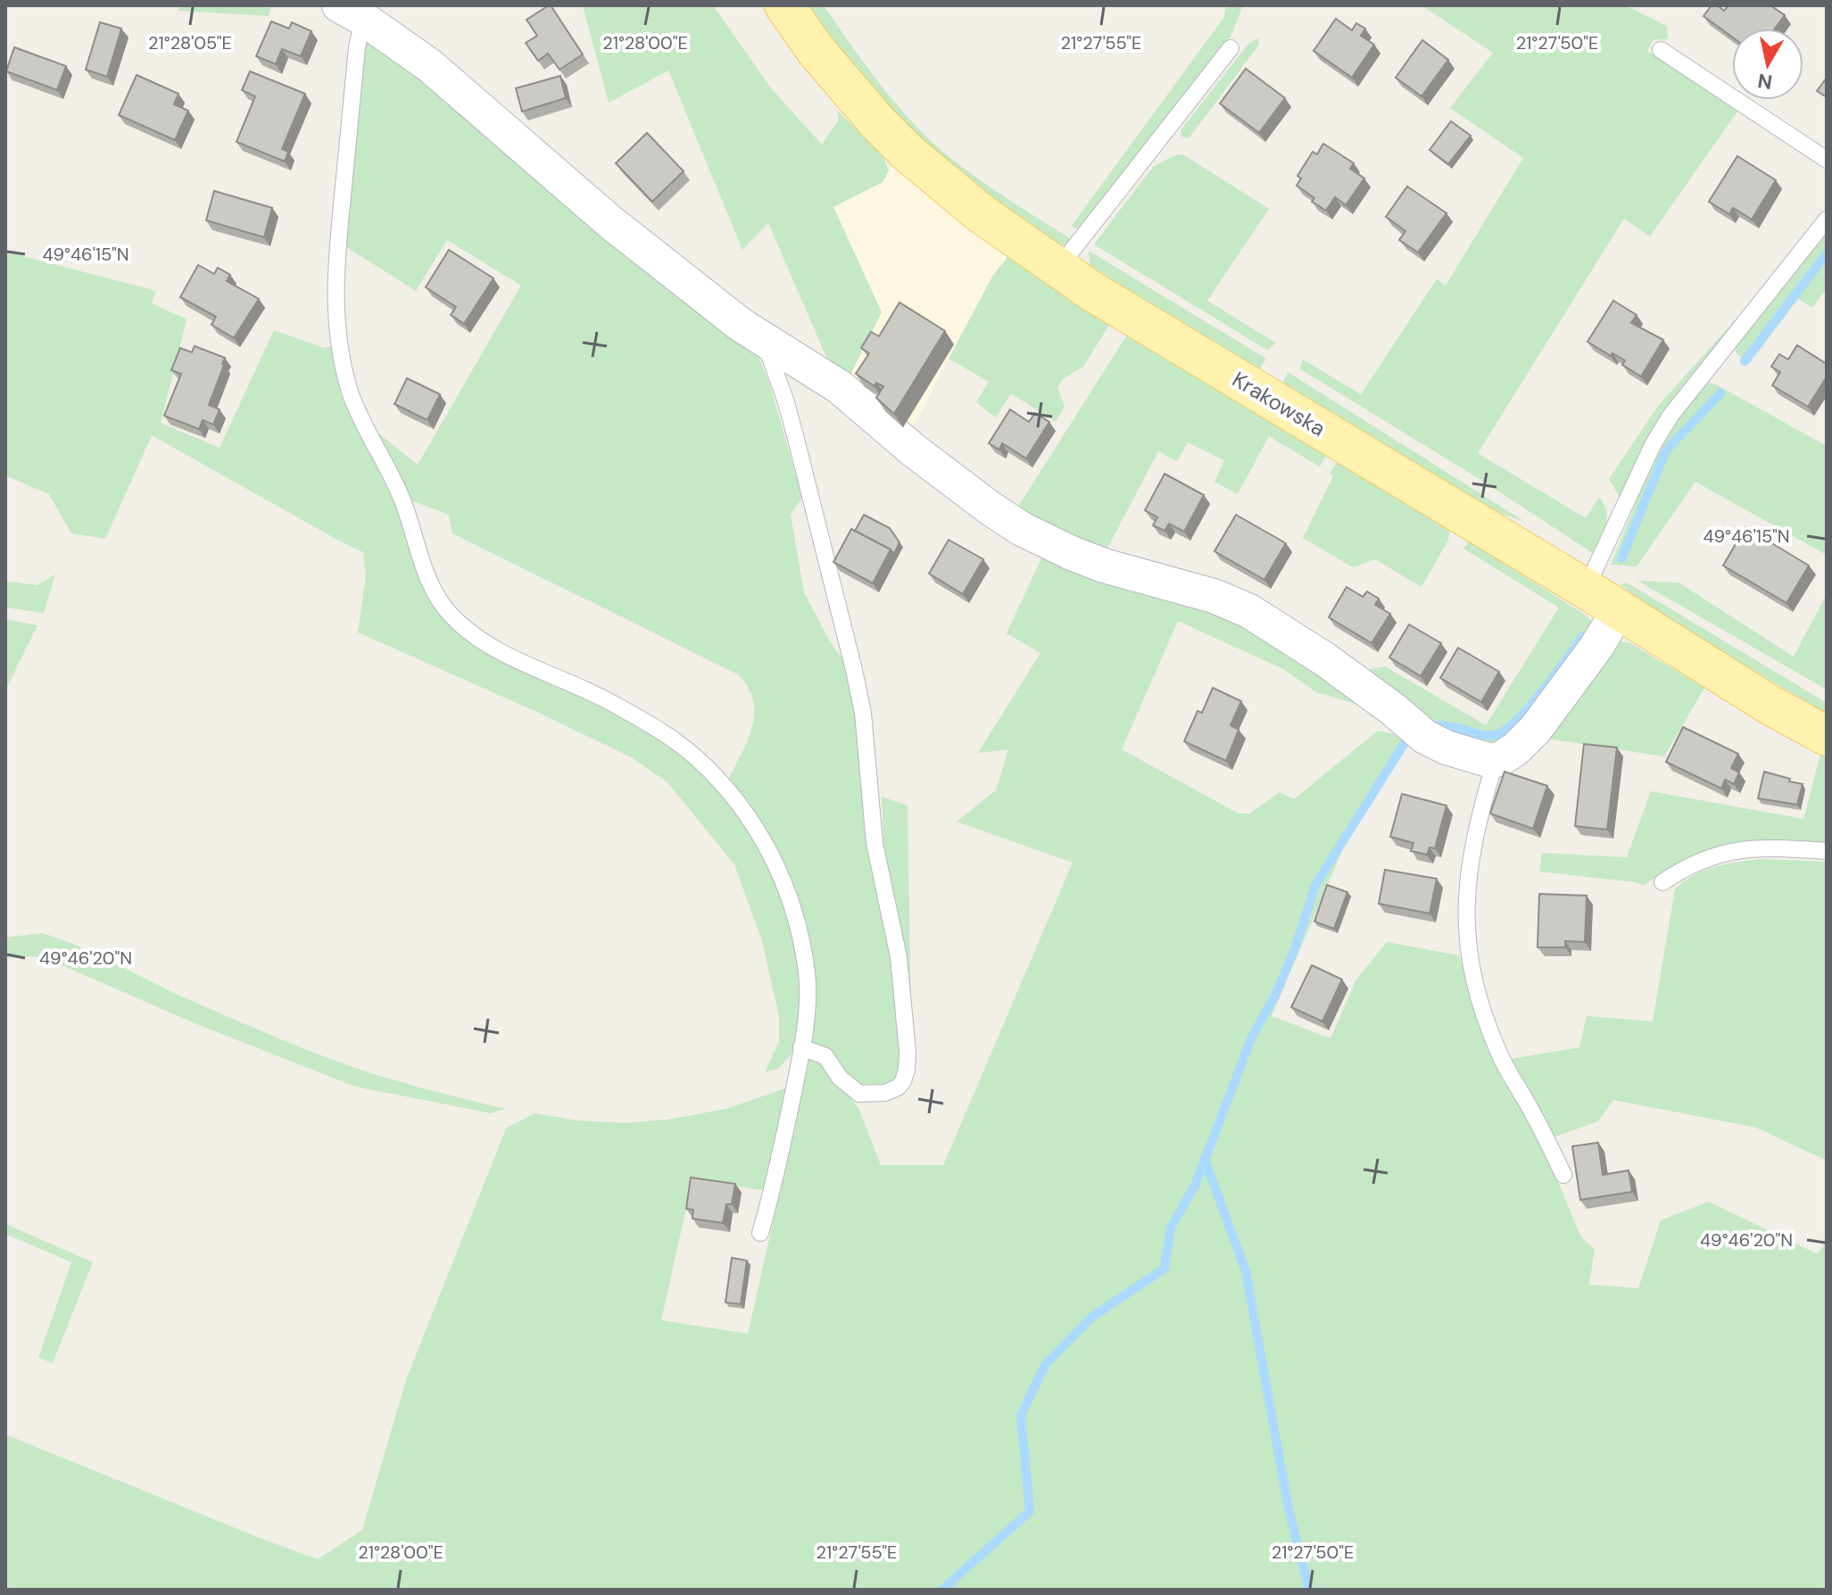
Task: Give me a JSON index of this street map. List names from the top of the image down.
{
  "streets": {
    "main road": ["Krakowska"]
  },
  "north": "bottom",
  "coordinates": [
    "21°28'00\"E",
    "21°27'50\"E",
    "21°28'05\"E",
    "21°27'55\"E",
    "49°46'15\"N",
    "49°46'20\"N"
  ]
}
